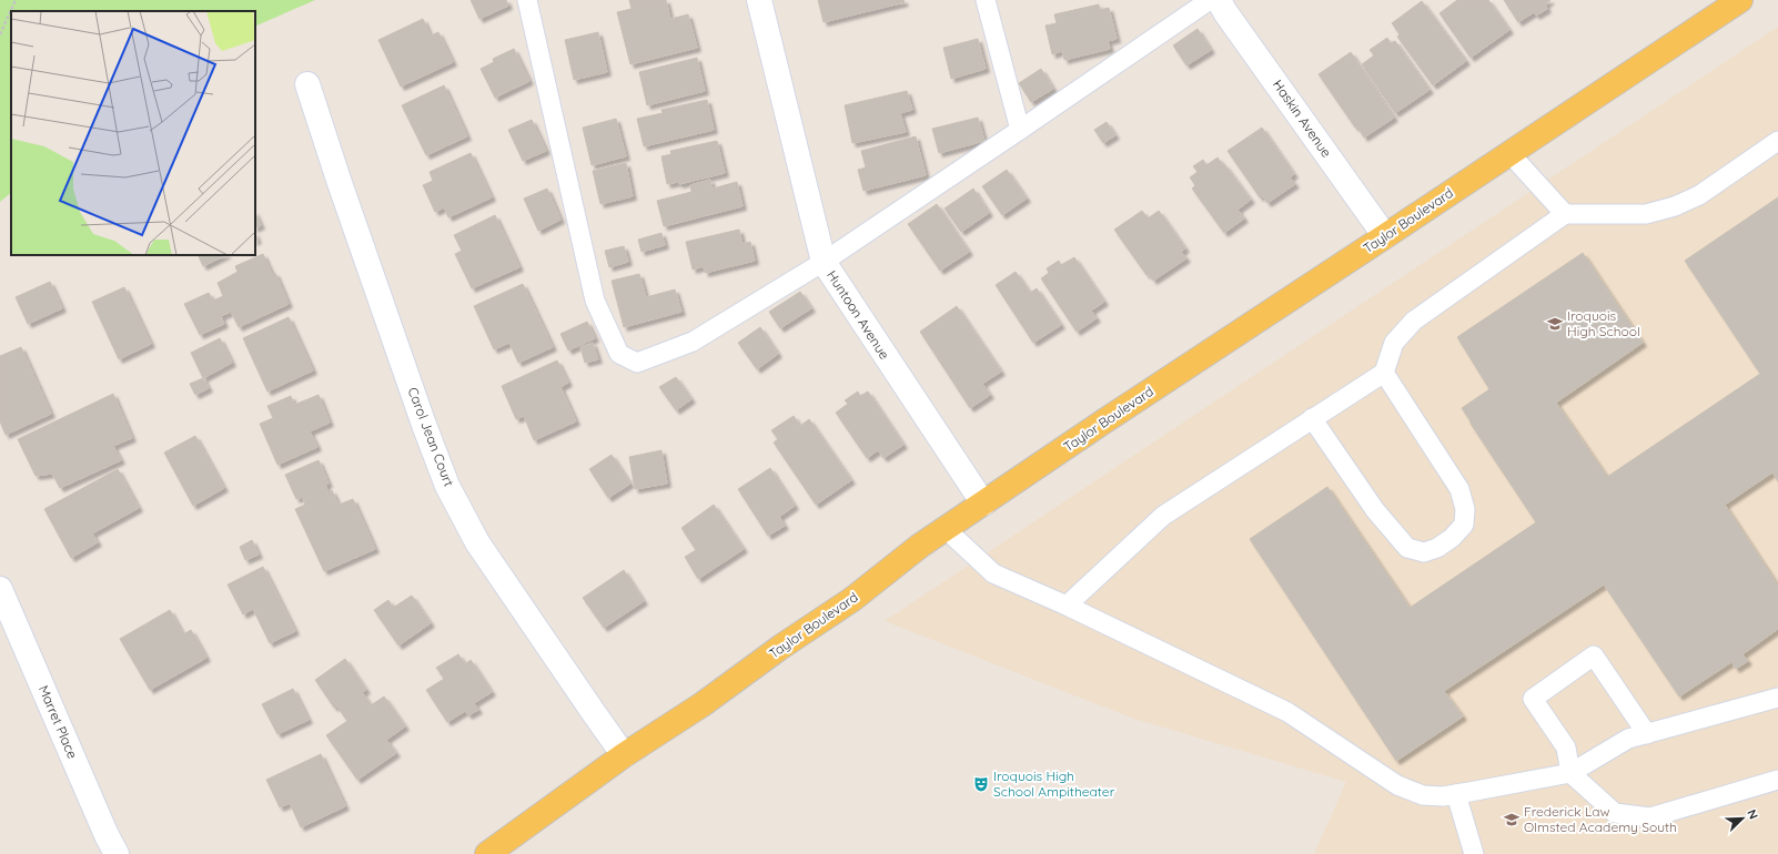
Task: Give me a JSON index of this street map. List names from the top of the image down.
{
  "streets": {
    "main road": ["Taylor Boulevard"],
    "street": [
      "Haskin Avenue",
      "Huntoon Avenue",
      "Carol Jean Court",
      "Marret Place"
    ]
  },
  "crossings": [
    ["Haskin Avenue", "Taylor Boulevard"],
    ["Taylor Boulevard", "Huntoon Avenue"],
    ["Taylor Boulevard", "Carol Jean Court"]
  ],
  "places": {
    "school or university": ["Iroquois High School", "Frederick Law Olmsted Academy South"],
    "theatre": ["Iroquois High School Ampitheater"]
  },
  "north": "top right"
}
